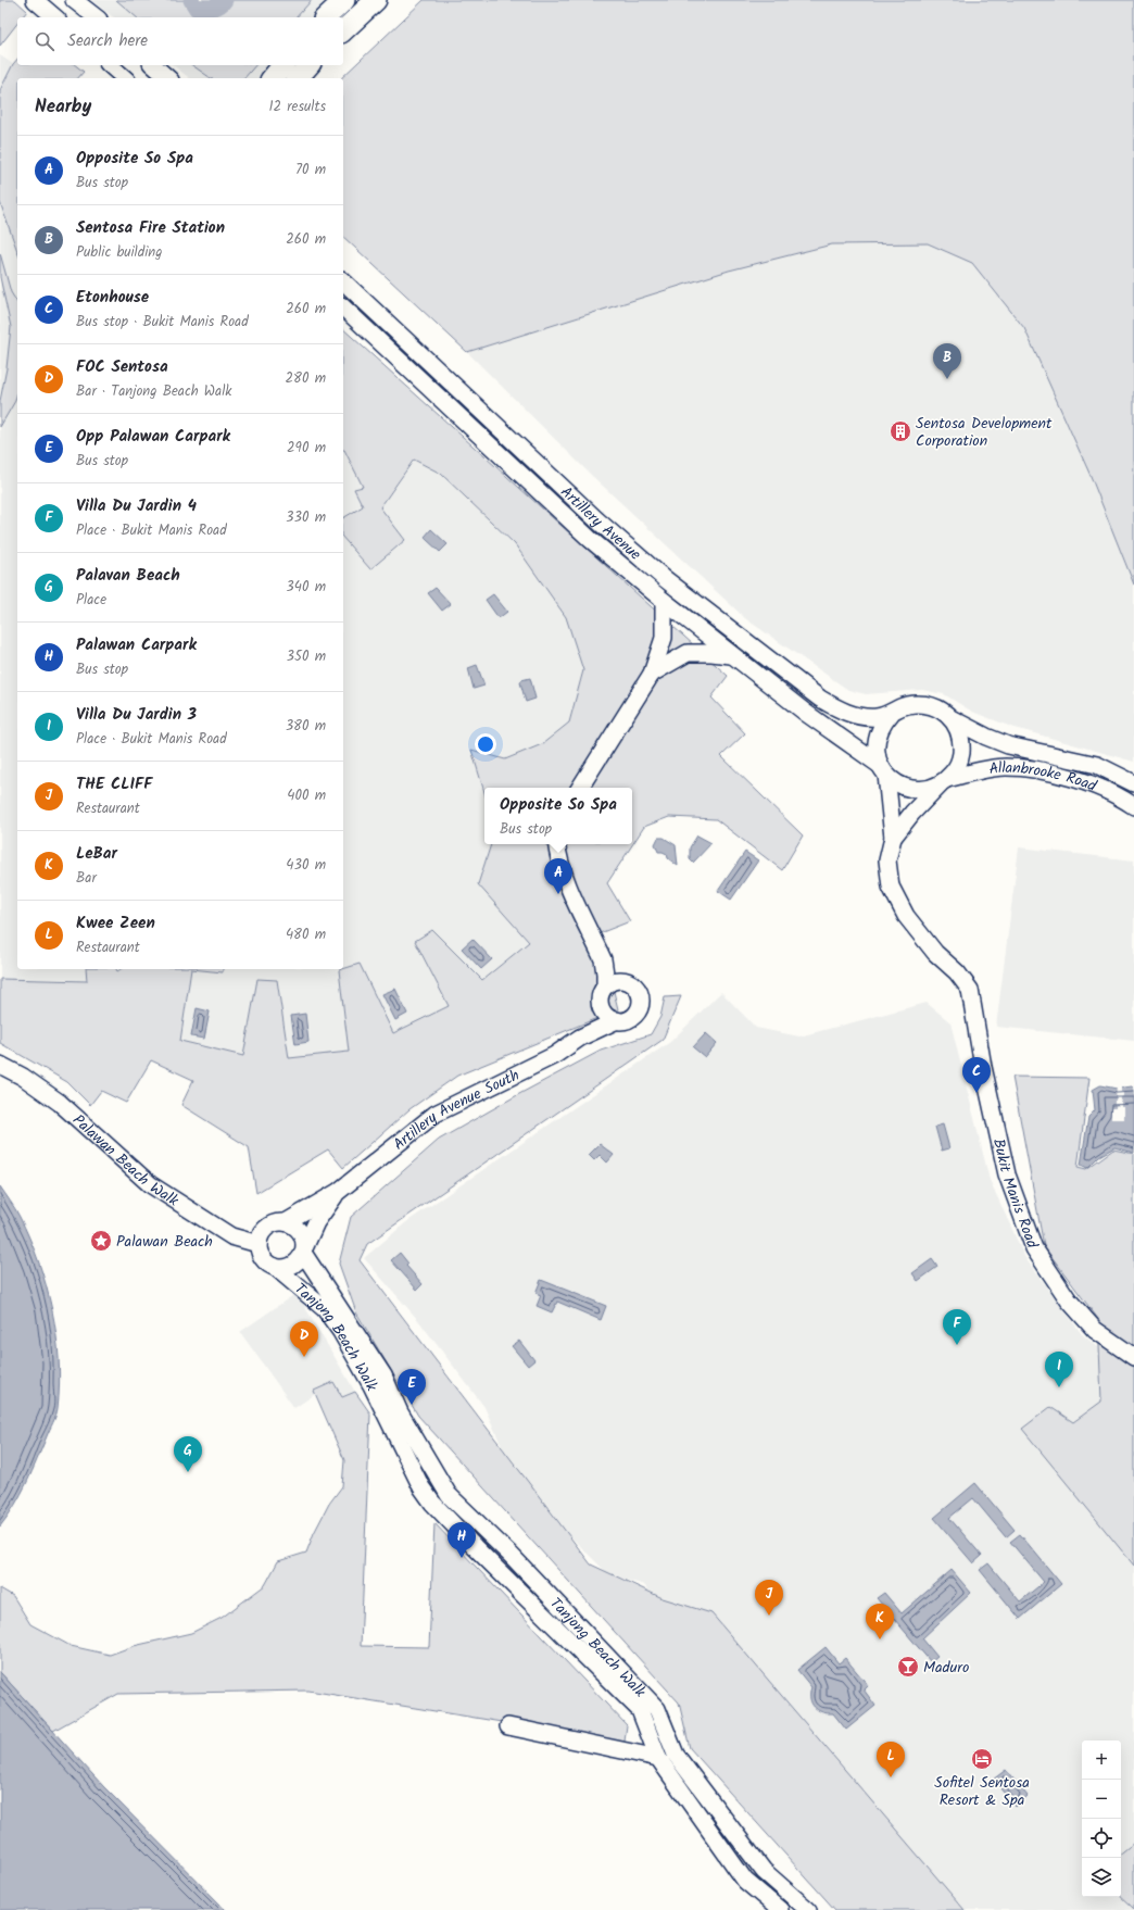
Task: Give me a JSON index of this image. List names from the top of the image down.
{
  "streets": {
    "street": [
      "Artillery Avenue",
      "Allanbrooke Road",
      "Artillery Avenue South",
      "Palawan Beach Walk",
      "Bukit Manis Road",
      "Tanjong Beach Walk"
    ]
  },
  "crossings": [
    ["Artillery Avenue", "Allanbrooke Road"],
    ["Artillery Avenue South", "Palawan Beach Walk"],
    ["Artillery Avenue South", "Tanjong Beach Walk"],
    ["Palawan Beach Walk", "Tanjong Beach Walk"]
  ],
  "places": {
    "building": ["Sentosa Development Corporation"],
    "place": ["Palawan Beach"],
    "bar": ["Maduro"],
    "hotel": ["Sofitel Sentosa Resort & Spa"]
  },
  "page": {
    "search": "Search here",
    "heading": ["Nearby", "12 results"],
    "list": [
      {
        "mark": "A",
        "name": "Opposite So Spa",
        "note": "Bus stop",
        "value": "70 m"
      },
      {
        "mark": "B",
        "name": "Sentosa Fire Station",
        "note": "Public building",
        "value": "260 m"
      },
      {
        "mark": "C",
        "name": "Etonhouse",
        "note": "Bus stop · Bukit Manis Road",
        "value": "260 m"
      },
      {
        "mark": "D",
        "name": "FOC Sentosa",
        "note": "Bar · Tanjong Beach Walk",
        "value": "280 m"
      },
      {
        "mark": "E",
        "name": "Opp Palawan Carpark",
        "note": "Bus stop",
        "value": "290 m"
      },
      {
        "mark": "F",
        "name": "Villa Du Jardin 4",
        "note": "Place · Bukit Manis Road",
        "value": "330 m"
      },
      {
        "mark": "G",
        "name": "Palavan Beach",
        "note": "Place",
        "value": "340 m"
      },
      {
        "mark": "H",
        "name": "Palawan Carpark",
        "note": "Bus stop",
        "value": "350 m"
      },
      {
        "mark": "I",
        "name": "Villa Du Jardin 3",
        "note": "Place · Bukit Manis Road",
        "value": "380 m"
      },
      {
        "mark": "J",
        "name": "THE CLIFF",
        "note": "Restaurant",
        "value": "400 m"
      },
      {
        "mark": "K",
        "name": "LeBar",
        "note": "Bar",
        "value": "430 m"
      },
      {
        "mark": "L",
        "name": "Kwee Zeen",
        "note": "Restaurant",
        "value": "480 m"
      }
    ],
    "pins": [
      "B",
      "A",
      "C",
      "F",
      "D",
      "I",
      "E",
      "G",
      "H",
      "J",
      "K",
      "L"
    ],
    "popup": ["Opposite So Spa", "Bus stop"],
    "map_buttons": ["+", "−"]
  }
}
